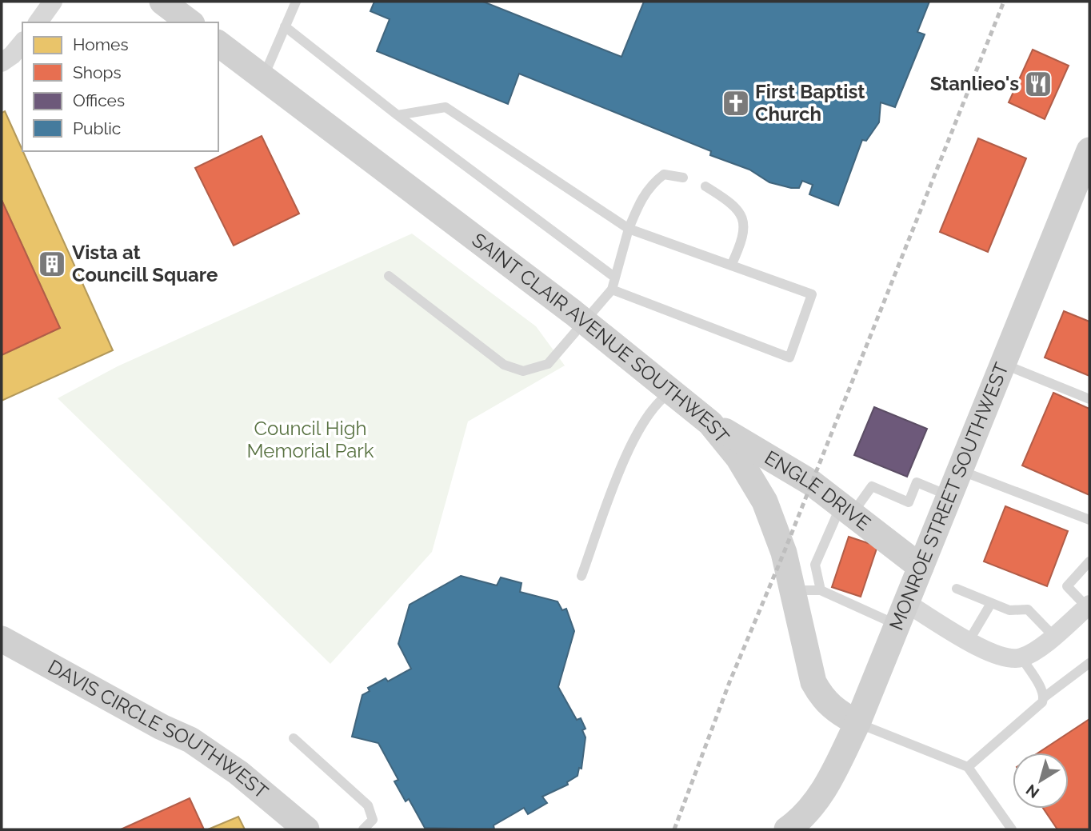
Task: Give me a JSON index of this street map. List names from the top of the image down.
{
  "streets": {
    "street": [
      "SAINT CLAIR AVENUE SOUTHWEST",
      "ENGLE DRIVE",
      "MONROE STREET SOUTHWEST",
      "DAVIS CIRCLE SOUTHWEST"
    ]
  },
  "crossings": [
    ["SAINT CLAIR AVENUE SOUTHWEST", "ENGLE DRIVE"],
    ["SAINT CLAIR AVENUE SOUTHWEST", "MONROE STREET SOUTHWEST"],
    ["ENGLE DRIVE", "MONROE STREET SOUTHWEST"]
  ],
  "parks": ["Council High Memorial Park"],
  "places": {
    "restaurant": ["Stanlieo's"],
    "church": ["First Baptist Church"],
    "building": ["Vista at Councill Square"]
  },
  "legend": [
    "Homes",
    "Shops",
    "Offices",
    "Public"
  ],
  "north": "bottom left"
}
